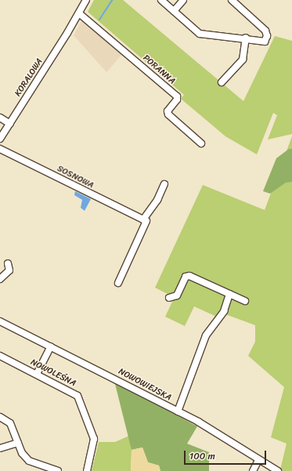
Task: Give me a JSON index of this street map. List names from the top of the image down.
{
  "streets": {
    "street": [
      "PORANNA",
      "KORALOWA",
      "SOSNOWA",
      "NOWOLEŚNA",
      "NOWOWIEJSKA"
    ]
  },
  "crossings": [
    ["PORANNA", "KORALOWA"]
  ],
  "scale_bar": "100 m"
}
